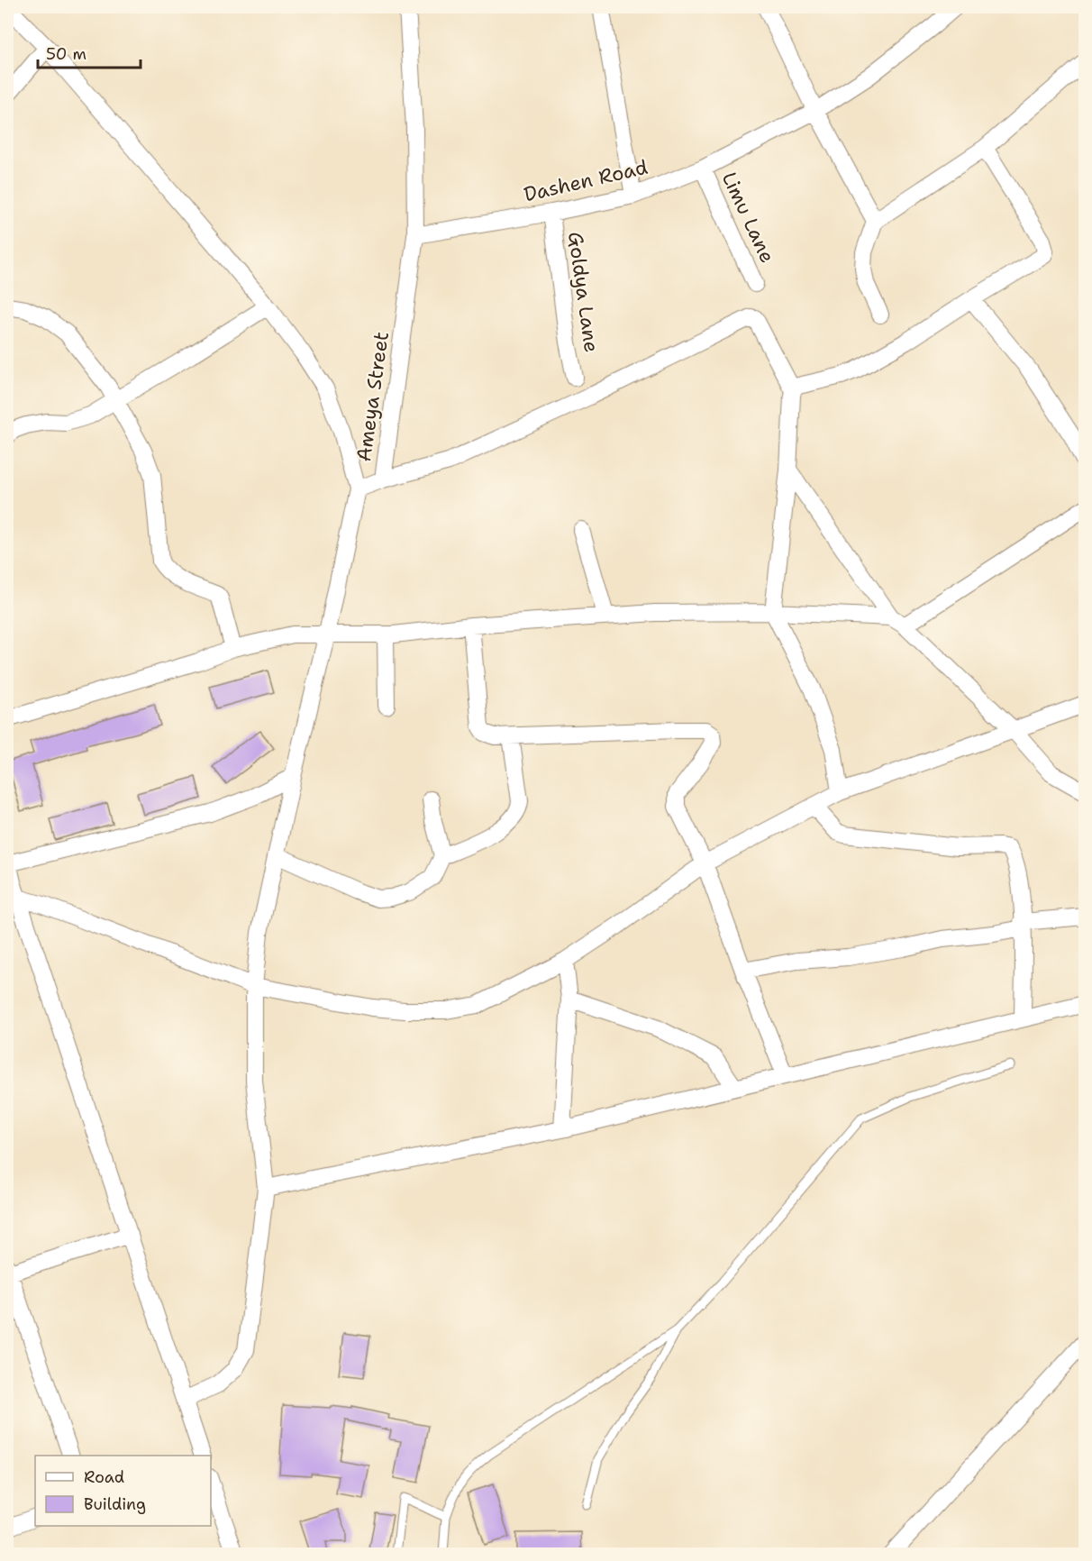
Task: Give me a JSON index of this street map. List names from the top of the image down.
{
  "streets": {
    "street": [
      "Dashen Road",
      "Limu Lane",
      "Goldya Lane",
      "Ameya Street"
    ]
  },
  "crossings": [
    ["Dashen Road", "Limu Lane"],
    ["Dashen Road", "Goldya Lane"],
    ["Dashen Road", "Ameya Street"]
  ],
  "legend": ["Road", "Building"],
  "scale_bar": "50 m"
}
